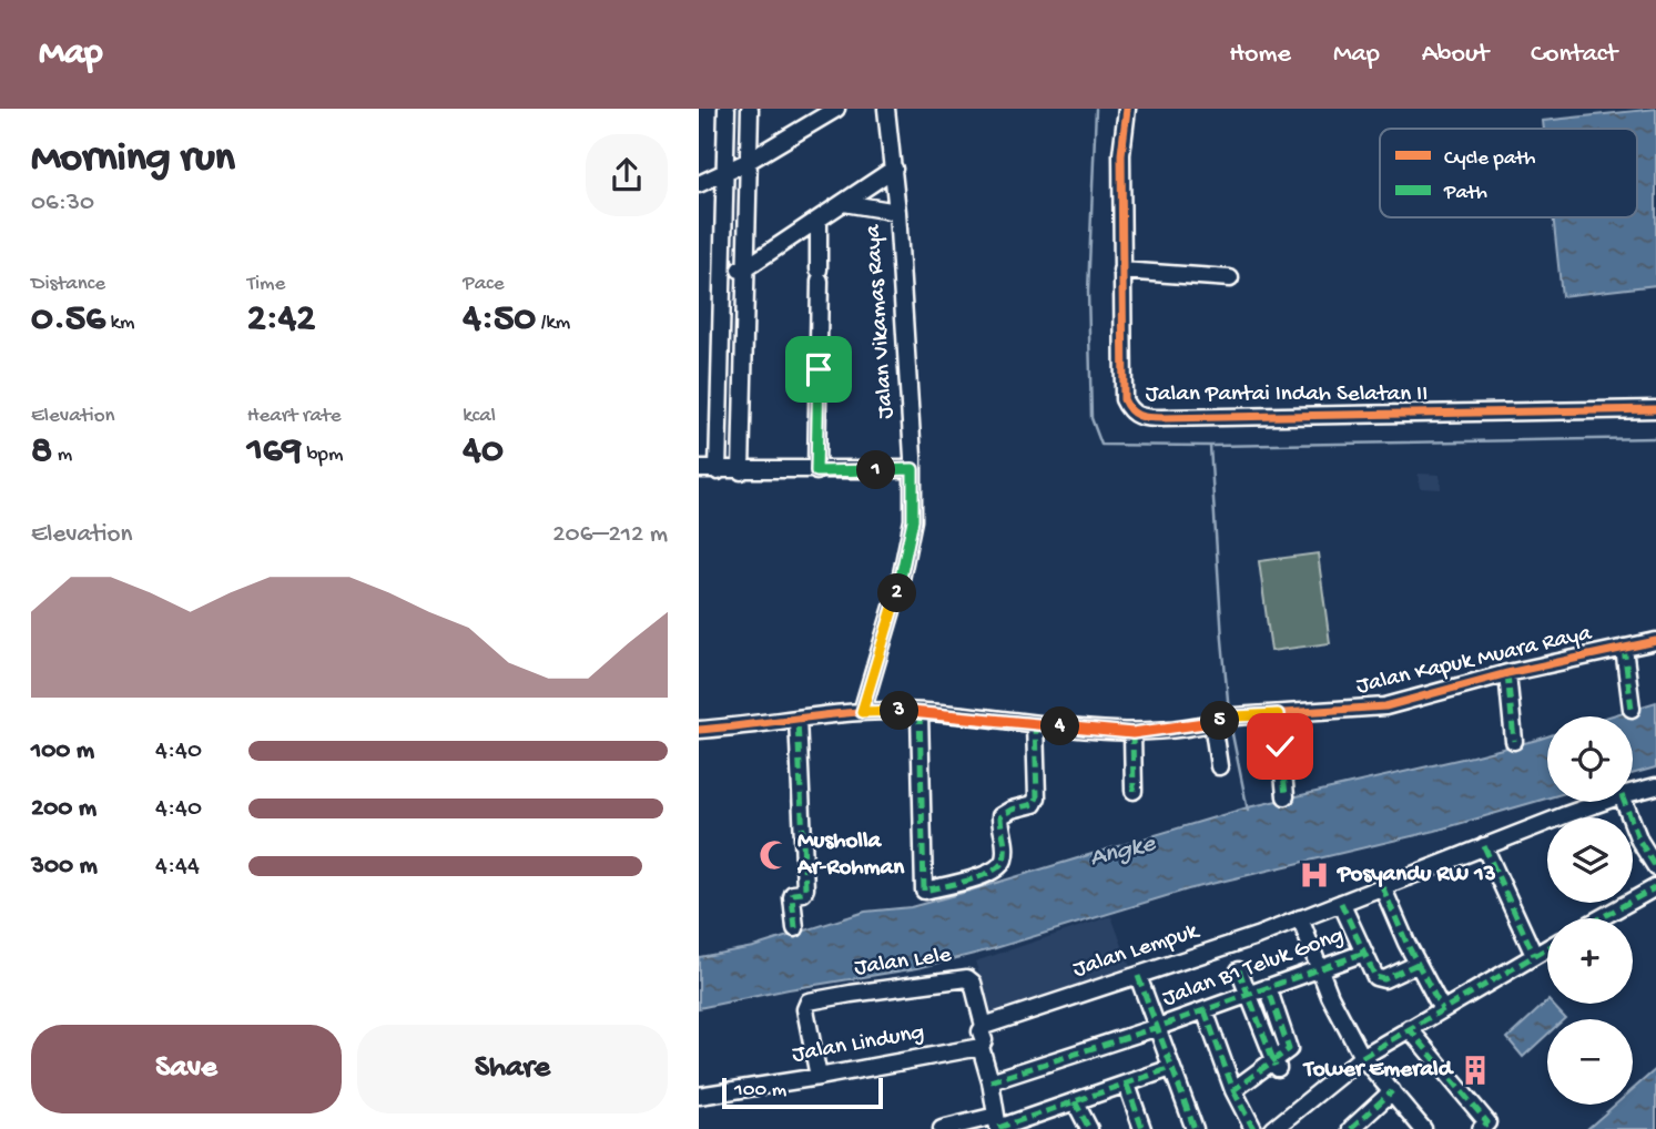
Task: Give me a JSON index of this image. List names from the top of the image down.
{
  "streets": {
    "street": [
      "Jalan Vikamas Raya",
      "Jalan Pantai Indah Selatan II",
      "Jalan Kapuk Muara Raya",
      "Jalan Lempuk",
      "Jalan Lele",
      "Jalan B1 Teluk Gong",
      "Jalan Lindung"
    ]
  },
  "crossings": [
    ["Jalan Vikamas Raya", "Jalan Kapuk Muara Raya"],
    ["Jalan Lempuk", "Jalan Lele"],
    ["Jalan Lele", "Jalan B1 Teluk Gong"],
    ["Jalan Lele", "Jalan Lindung"]
  ],
  "water": ["Angke"],
  "places": {
    "mosque": ["Musholla Ar-Rohman"],
    "hospital": ["Posyandu RW 13"],
    "building": ["Tower Emerald"]
  },
  "legend": ["Cycle path", "Path"],
  "scale_bar": "100 m",
  "page": {
    "header": "Map",
    "nav": [
      "Home",
      "Map",
      "About",
      "Contact"
    ],
    "heading": ["Morning run", "06:30"],
    "stats": [
      ["Distance", "0.56 km"],
      ["Time", "2:42"],
      ["Pace", "4:50 /km"],
      ["Elevation", "8 m"],
      ["Heart rate", "169 bpm"],
      ["kcal", "40"]
    ],
    "pins": [
      "1",
      "2",
      "3",
      "5",
      "4"
    ],
    "chart": ["Elevation", "206–212 m"],
    "map_buttons": ["+", "−"],
    "list": [
      {
        "name": "100 m",
        "note": "4:40"
      },
      {
        "name": "200 m",
        "note": "4:40"
      },
      {
        "name": "300 m",
        "note": "4:44"
      }
    ],
    "buttons": ["Save", "Share"],
    "scale": "100 m"
  }
}
